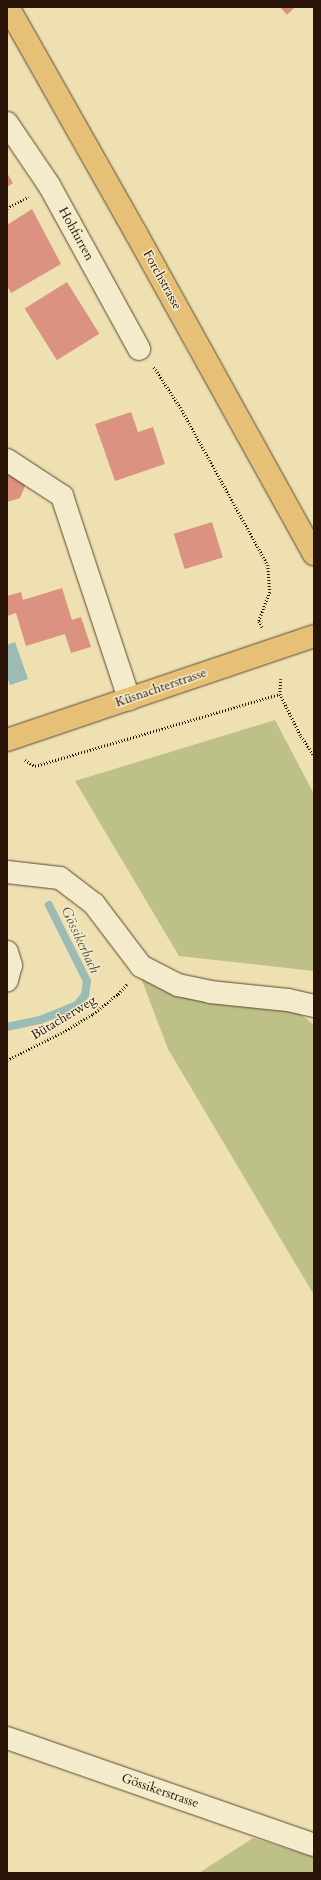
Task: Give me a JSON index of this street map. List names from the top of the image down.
{
  "streets": {
    "main road": ["Forchstrasse", "Küsnachterstrasse"],
    "street": ["Hohfurren", "Gössikerstrasse"],
    "path": ["Bütacherweg"]
  },
  "water": ["Gössikerbach"]
}
